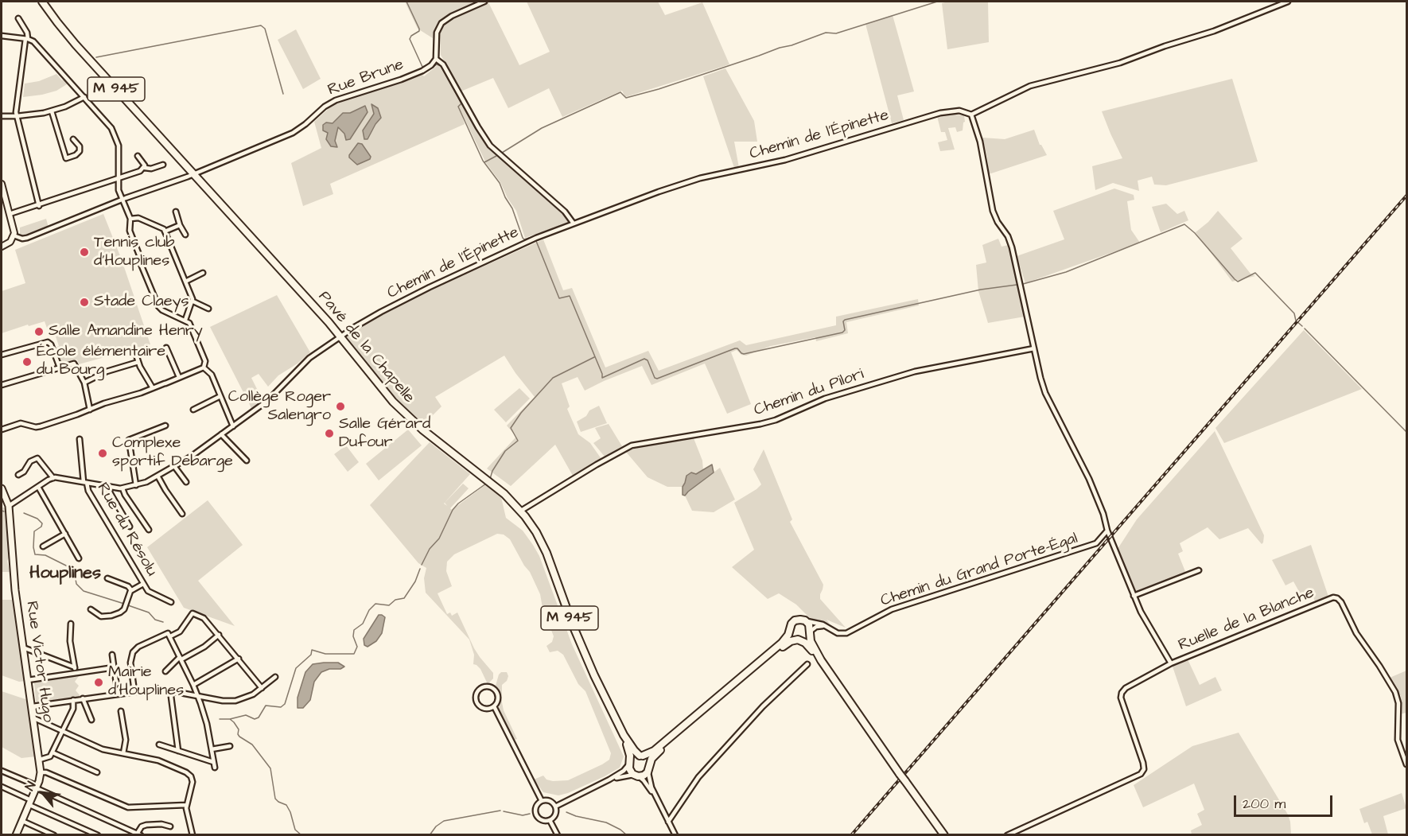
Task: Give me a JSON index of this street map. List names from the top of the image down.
{
  "streets": {
    "main road": ["M 945", "Pavé de la Chapelle", "Rue Victor Hugo"],
    "street": [
      "Rue Brune",
      "Chemin de l'Épinette",
      "Chemin du Pilori",
      "Rue du Résolu",
      "Chemin du Grand Porte-Égal",
      "Ruelle de la Blanche"
    ]
  },
  "crossings": [
    ["Rue Brune", "Pavé de la Chapelle"],
    ["Chemin de l'Épinette", "Pavé de la Chapelle"],
    ["Chemin de l'Épinette", "Ruelle de la Blanche"],
    ["Pavé de la Chapelle", "Chemin du Pilori"],
    ["Chemin du Pilori", "Ruelle de la Blanche"],
    ["Chemin du Grand Porte-Égal", "Ruelle de la Blanche"]
  ],
  "districts": ["Houplines"],
  "places": [
    "Tennis club d'Houplines",
    "Stade Claeys",
    "Salle Amandine Henry",
    "École élémentaire du Bourg",
    "Collège Roger Salengro",
    "Salle Gérard Dufour",
    "Complexe sportif Debarge",
    "Mairie d'Houplines"
  ],
  "scale_bar": "200 m",
  "north": "top left"
}
